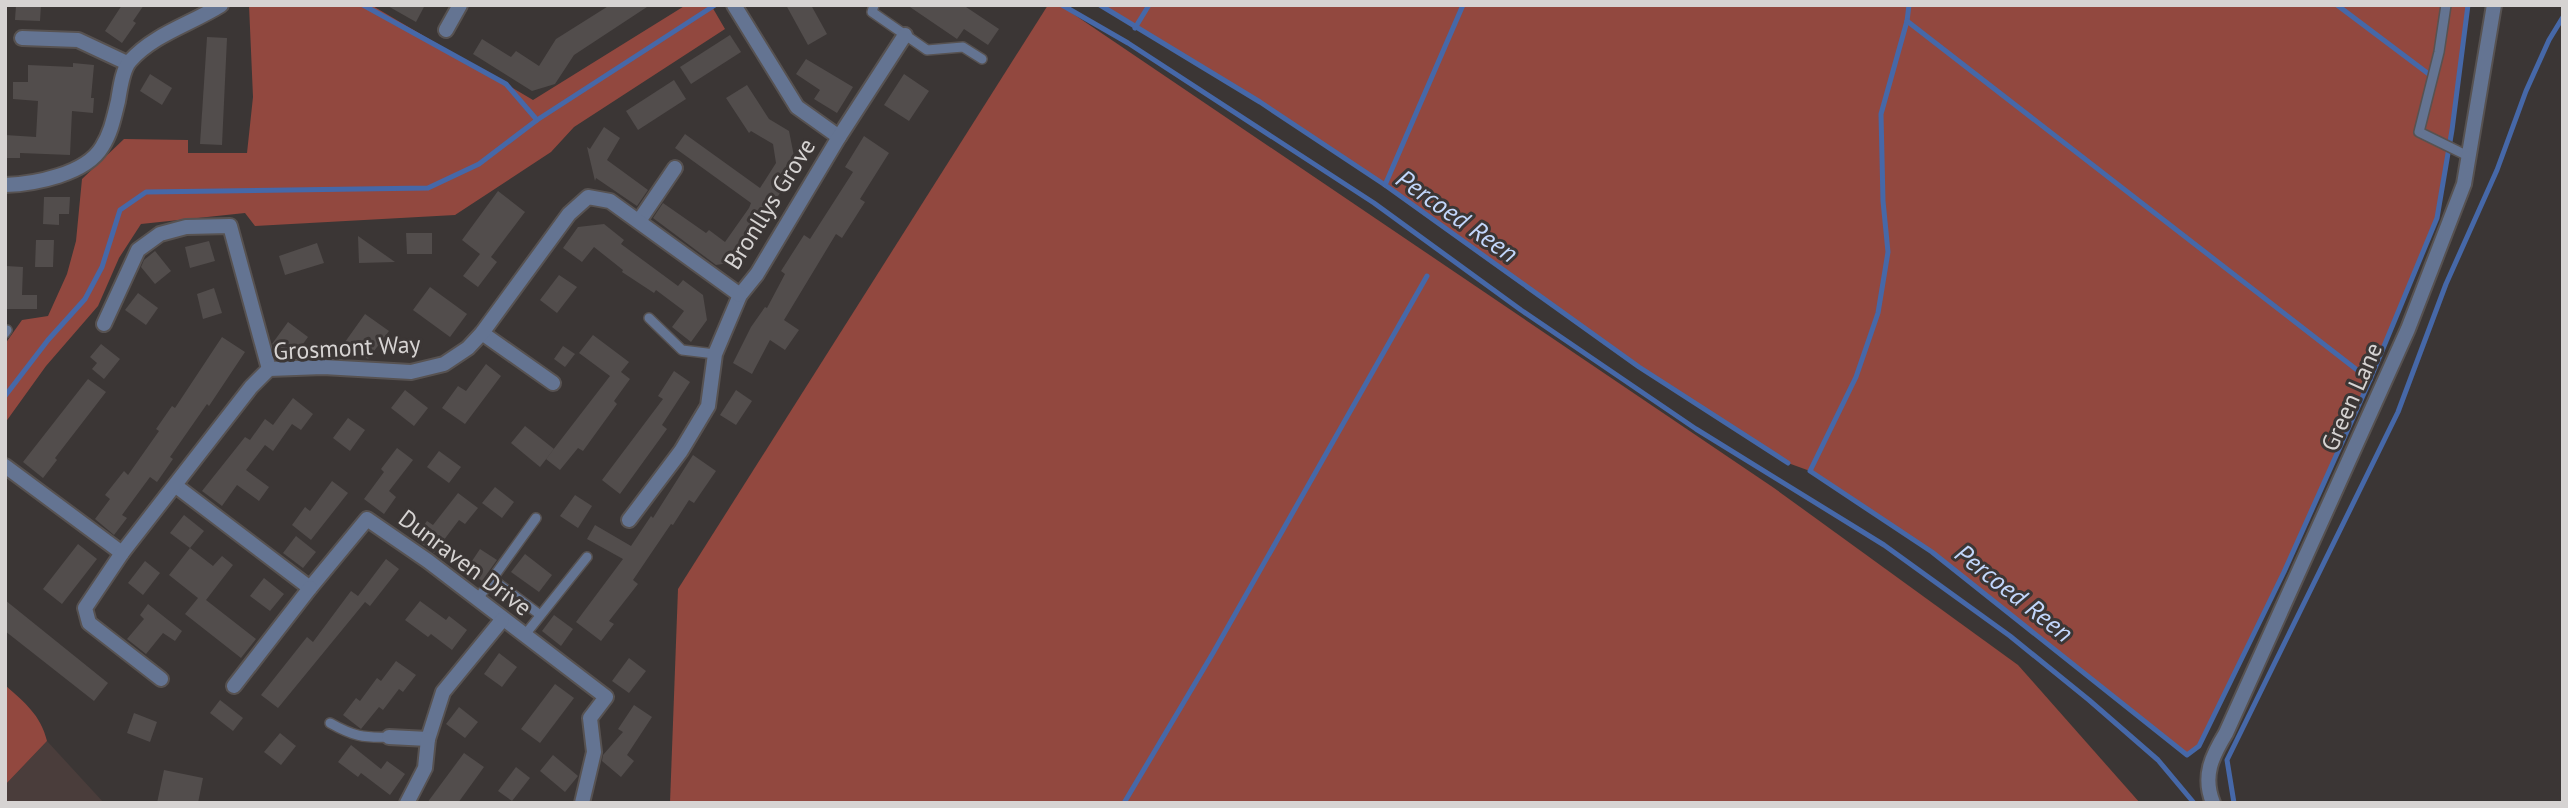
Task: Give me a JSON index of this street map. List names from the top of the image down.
{
  "streets": {
    "street": [
      "Bronllys Grove",
      "Grosmont Way",
      "Green Lane",
      "Dunraven Drive"
    ]
  },
  "crossings": [
    ["Bronllys Grove", "Grosmont Way"]
  ],
  "water": ["Percoed Reen"]
}
